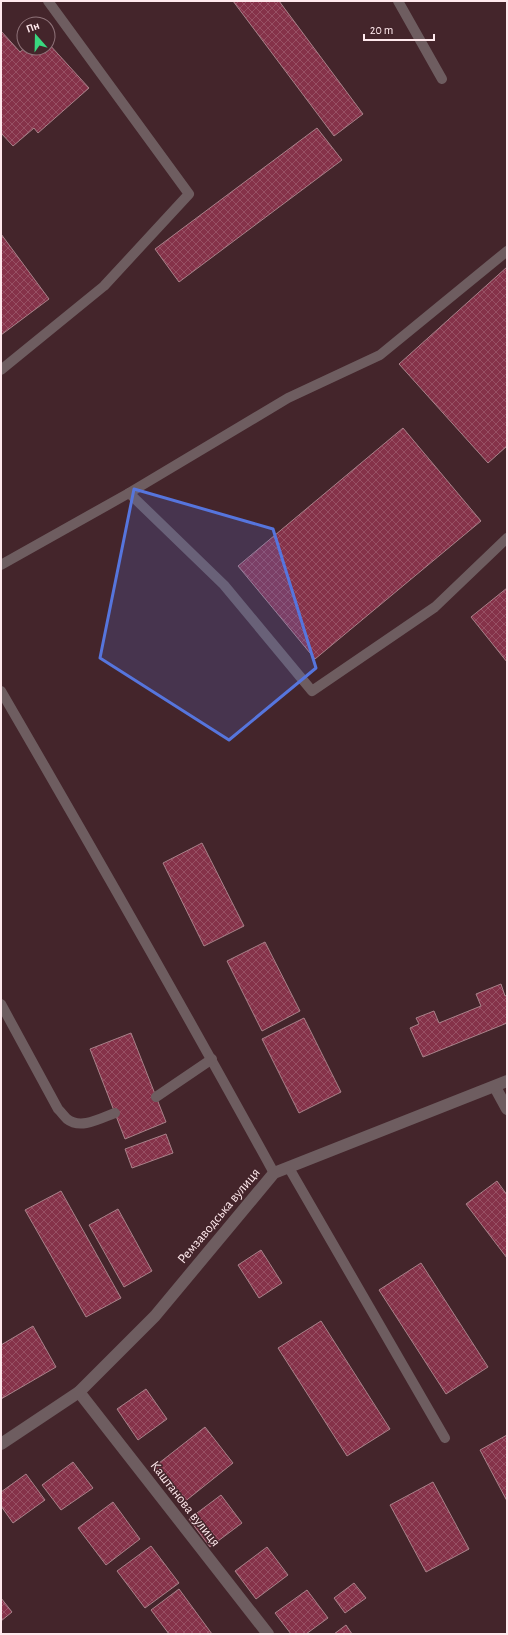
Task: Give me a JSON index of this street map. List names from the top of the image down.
{
  "streets": {
    "street": ["Ремзаводська вулиця", "Каштанова вулиця"]
  },
  "crossings": [
    ["Ремзаводська вулиця", "Каштанова вулиця"]
  ],
  "scale_bar": "20 m",
  "north": "top"
}
